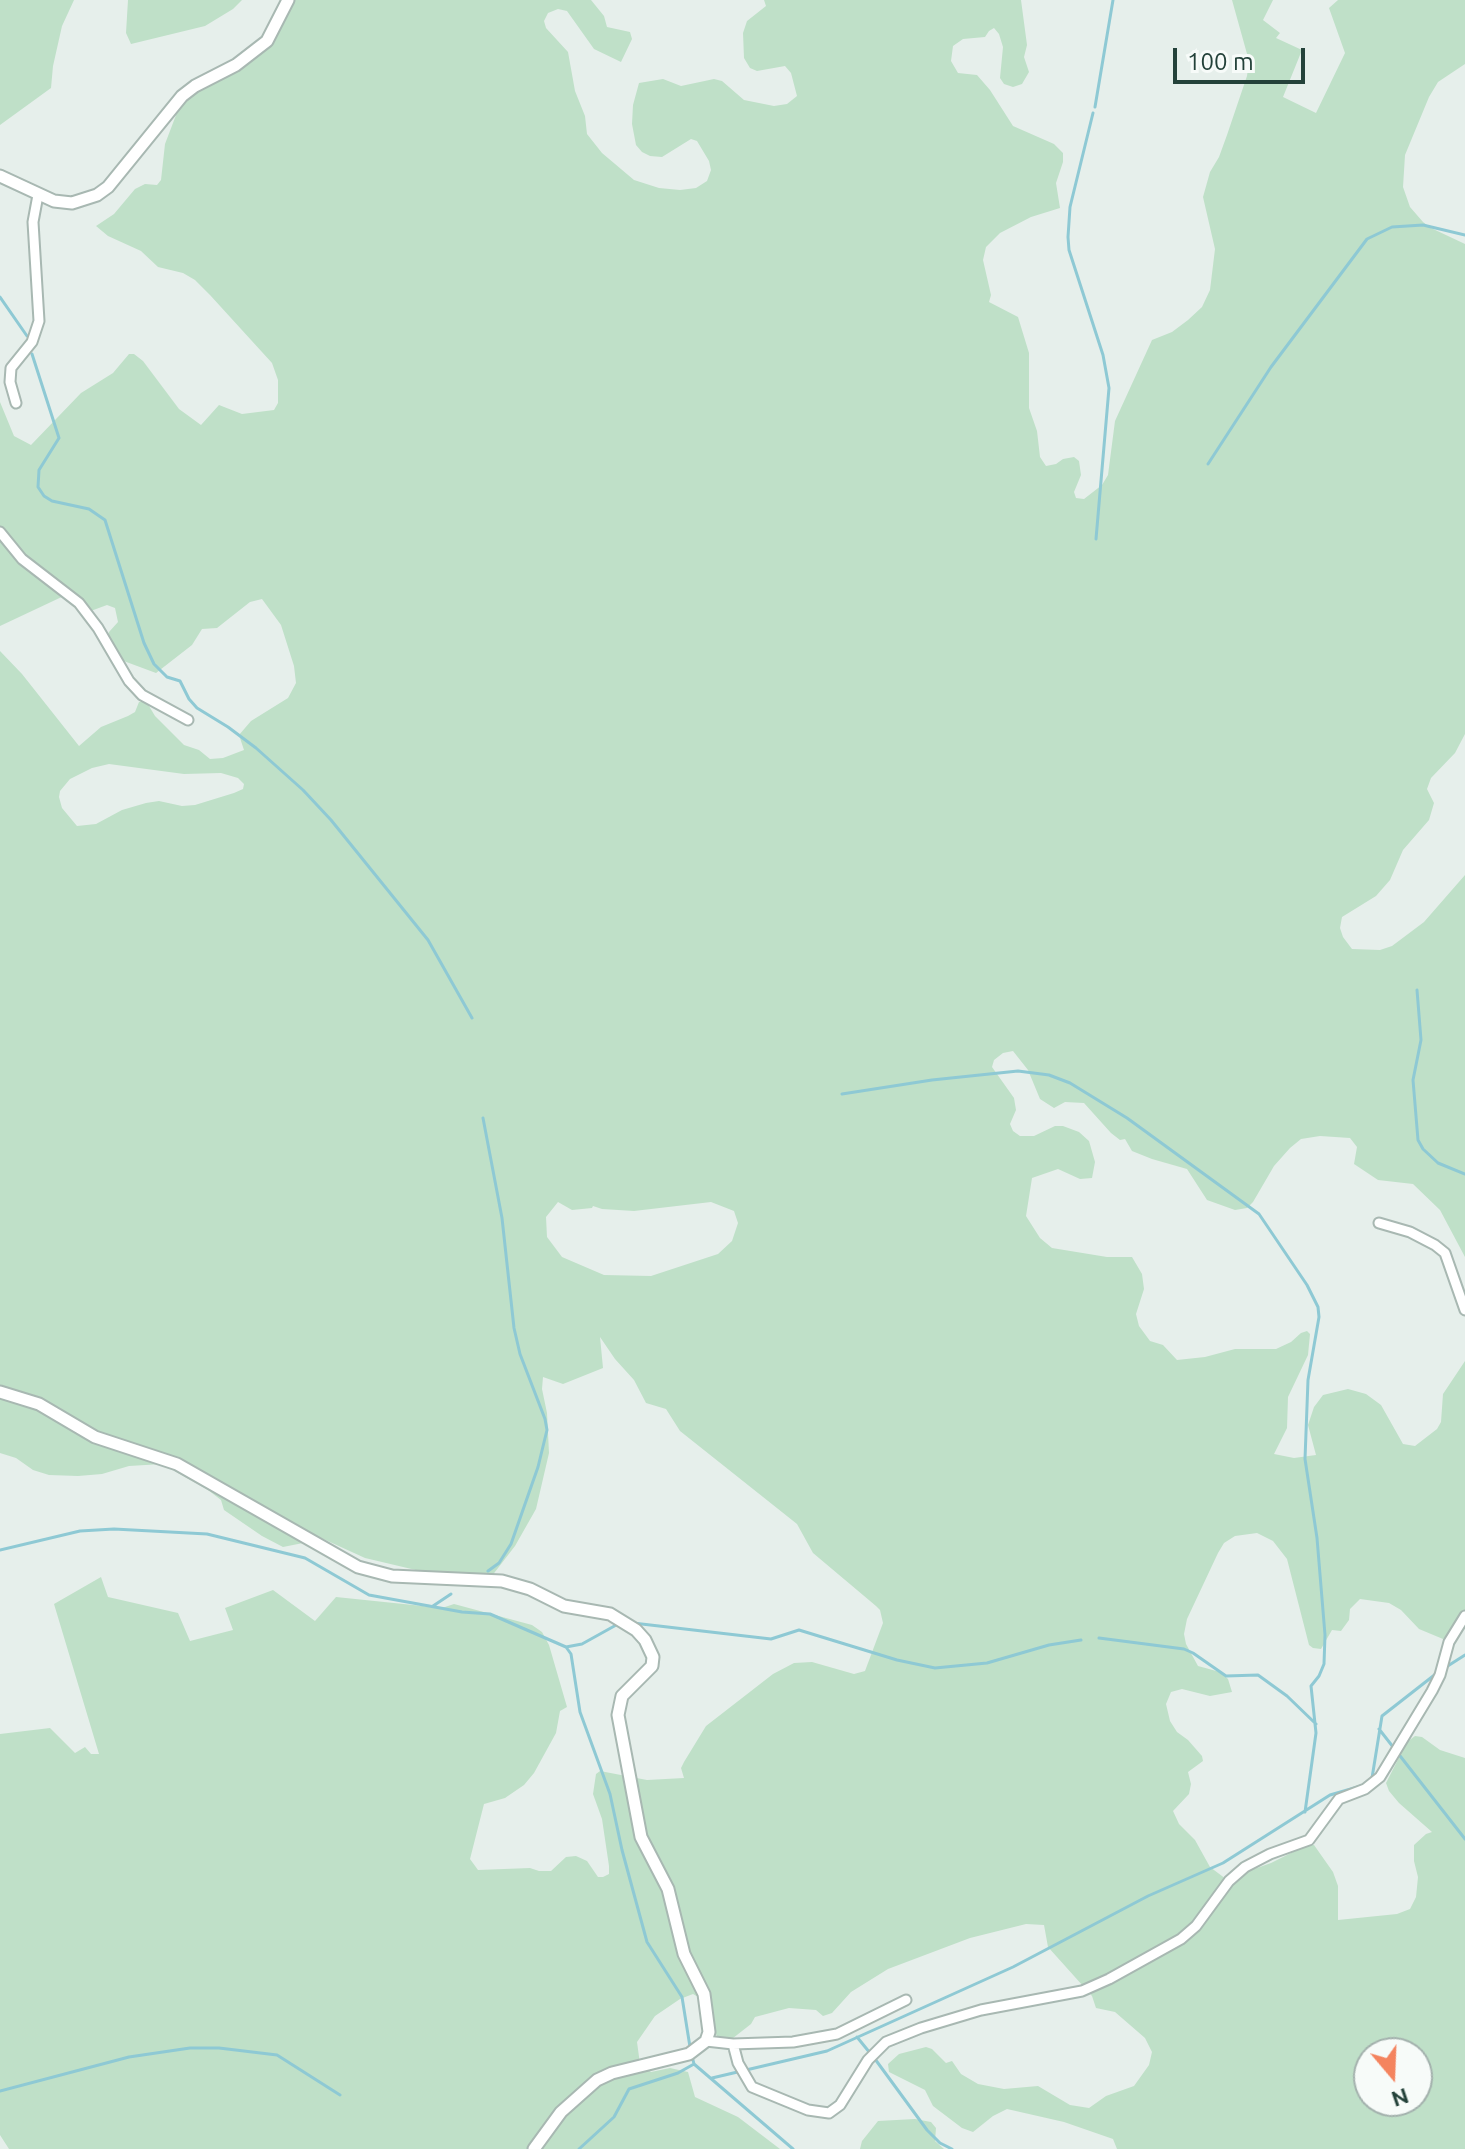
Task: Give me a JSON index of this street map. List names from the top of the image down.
{
  "scale_bar": "100 m",
  "north": "bottom"
}
